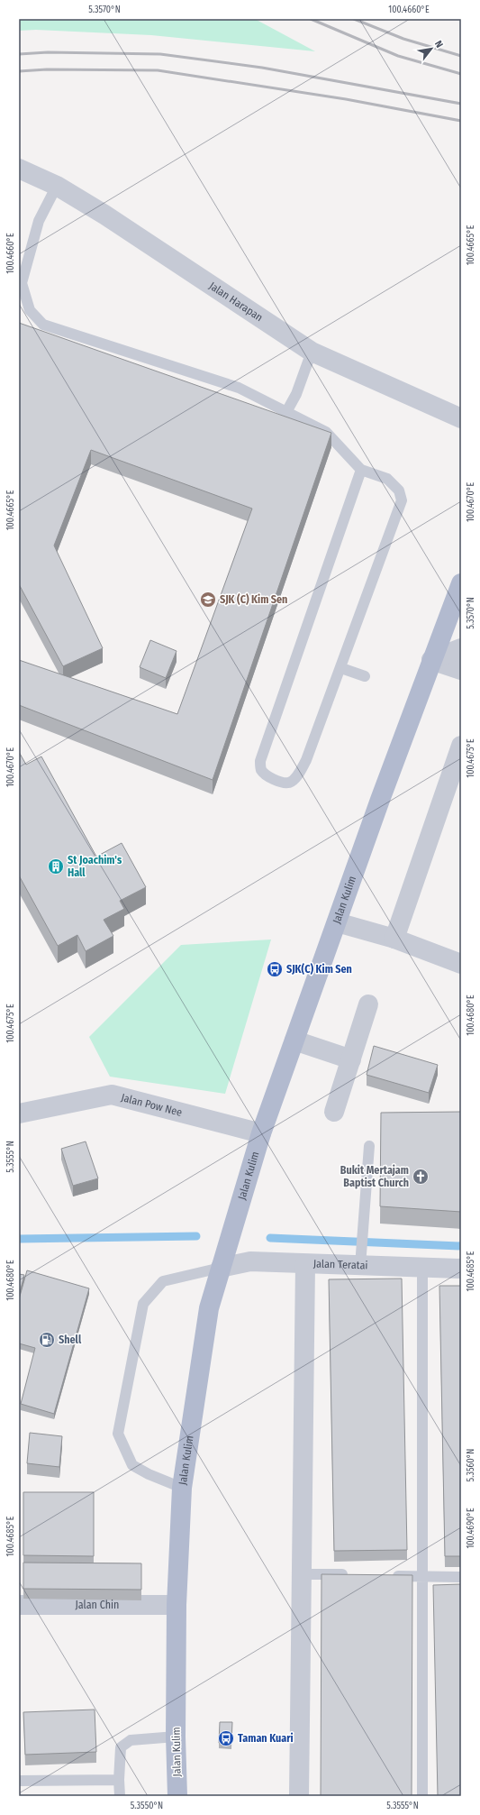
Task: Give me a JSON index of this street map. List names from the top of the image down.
{
  "streets": {
    "main road": ["Jalan Kulim"],
    "street": [
      "Jalan Harapan",
      "Jalan Pow Nee",
      "Jalan Teratai",
      "Jalan Chin"
    ]
  },
  "crossings": [
    ["Jalan Kulim", "Jalan Pow Nee"],
    ["Jalan Kulim", "Jalan Teratai"],
    ["Jalan Kulim", "Jalan Chin"]
  ],
  "places": {
    "school or university": ["SJK (C) Kim Sen"],
    "building": ["St Joachim's Hall"],
    "bus stop": ["SJK(C) Kim Sen", "Taman Kuari"],
    "church": ["Bukit Mertajam Baptist Church"],
    "fuel station": ["Shell"]
  },
  "north": "top right",
  "coordinates": [
    "5.3570°N",
    "100.4660°E",
    "100.4665°E",
    "100.4670°E",
    "100.4675°E",
    "100.4680°E",
    "5.3555°N",
    "100.4685°E",
    "5.3560°N",
    "100.4690°E",
    "5.3550°N"
  ]
}
